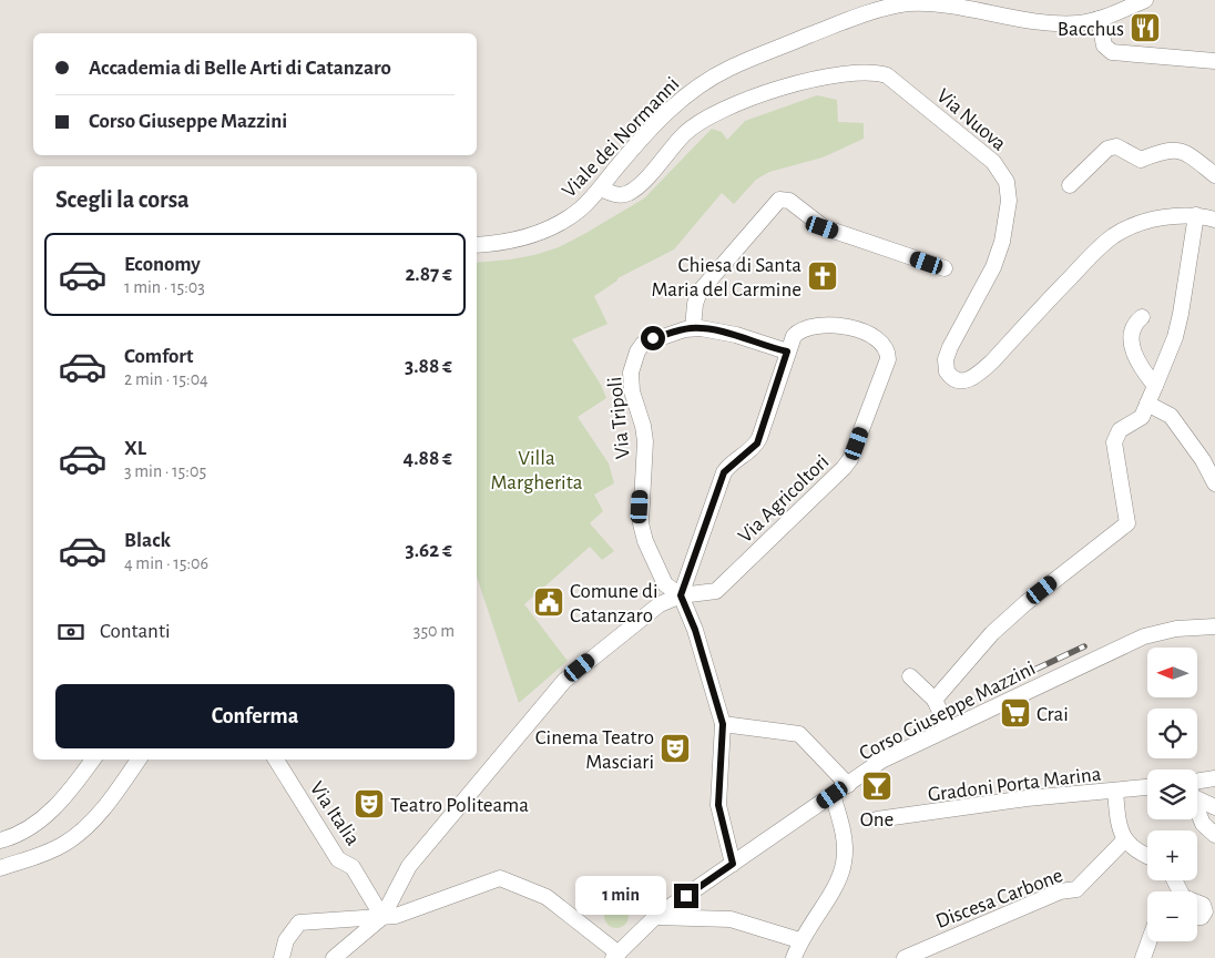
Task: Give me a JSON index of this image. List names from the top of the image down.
{
  "streets": {
    "street": [
      "Via Nuova",
      "Viale dei Normanni",
      "Via Tripoli",
      "Via Agricoltori",
      "Corso Giuseppe Mazzini",
      "Gradoni Porta Marina",
      "Via Italia",
      "Discesa Carbone"
    ]
  },
  "crossings": [
    ["Via Nuova", "Viale dei Normanni"],
    ["Via Tripoli", "Via Agricoltori"],
    ["Via Agricoltori", "Via Italia"]
  ],
  "parks": ["Villa Margherita"],
  "places": {
    "restaurant": ["Bacchus"],
    "church": ["Chiesa di Santa Maria del Carmine"],
    "public building": ["Comune di Catanzaro"],
    "supermarket": ["Crai"],
    "theatre": ["Cinema Teatro Masciari", "Teatro Politeama"],
    "bar": ["One"]
  },
  "north": "left",
  "page": {
    "banner": ["Accademia di Belle Arti di Catanzaro", "Corso Giuseppe Mazzini"],
    "heading": "Scegli la corsa",
    "list": [
      {
        "name": "Economy",
        "note": "1 min · 15:03",
        "value": "2.87 €"
      },
      {
        "name": "Comfort",
        "note": "2 min · 15:04",
        "value": "3.88 €"
      },
      {
        "name": "XL",
        "note": "3 min · 15:05",
        "value": "4.88 €"
      },
      {
        "name": "Black",
        "note": "4 min · 15:06",
        "value": "3.62 €"
      }
    ],
    "pay": ["Contanti", "350 m"],
    "map_buttons": ["+", "−"],
    "buttons": "Conferma",
    "bubble": "1 min"
  }
}
